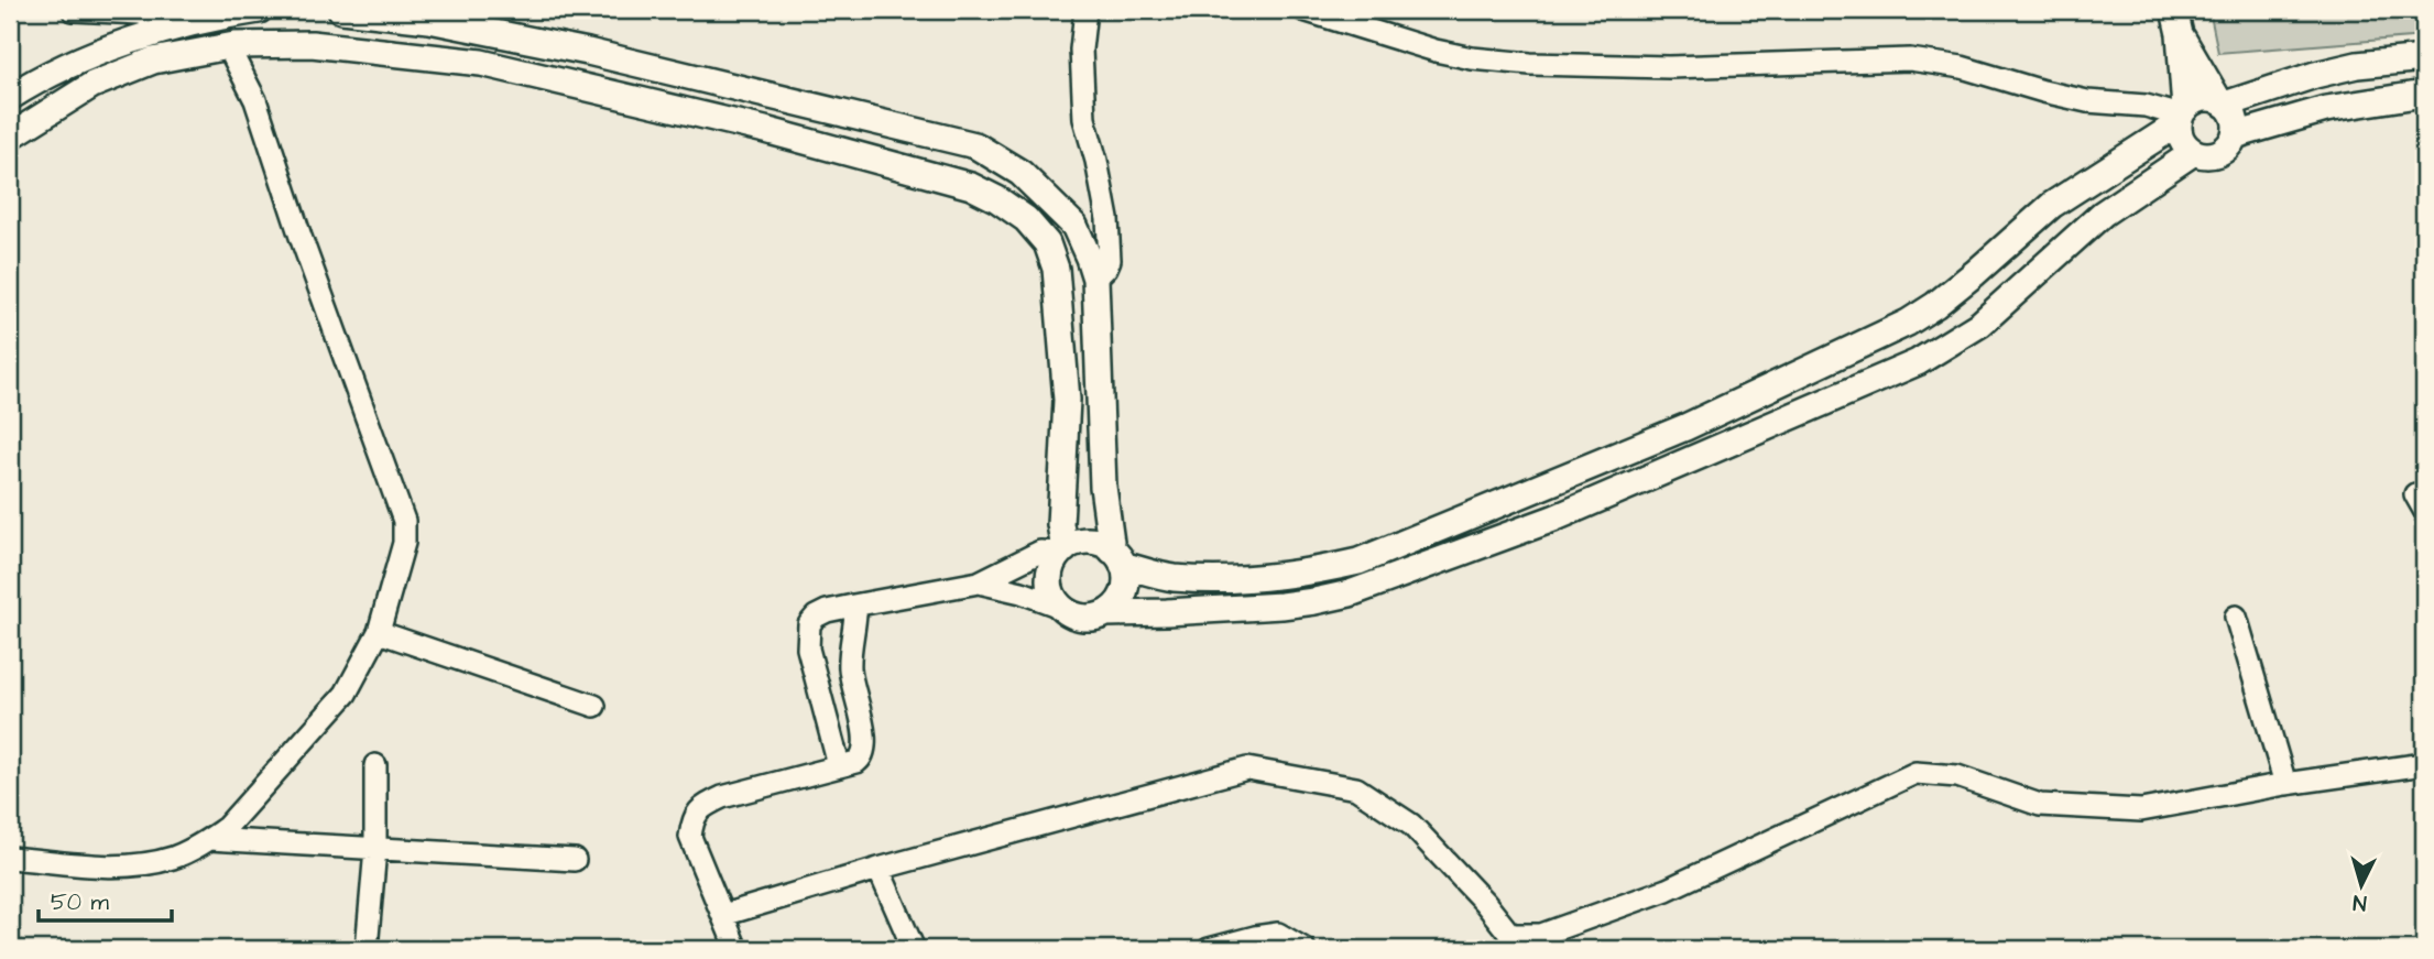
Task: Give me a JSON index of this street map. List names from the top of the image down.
{
  "scale_bar": "50 m",
  "north": "bottom"
}
